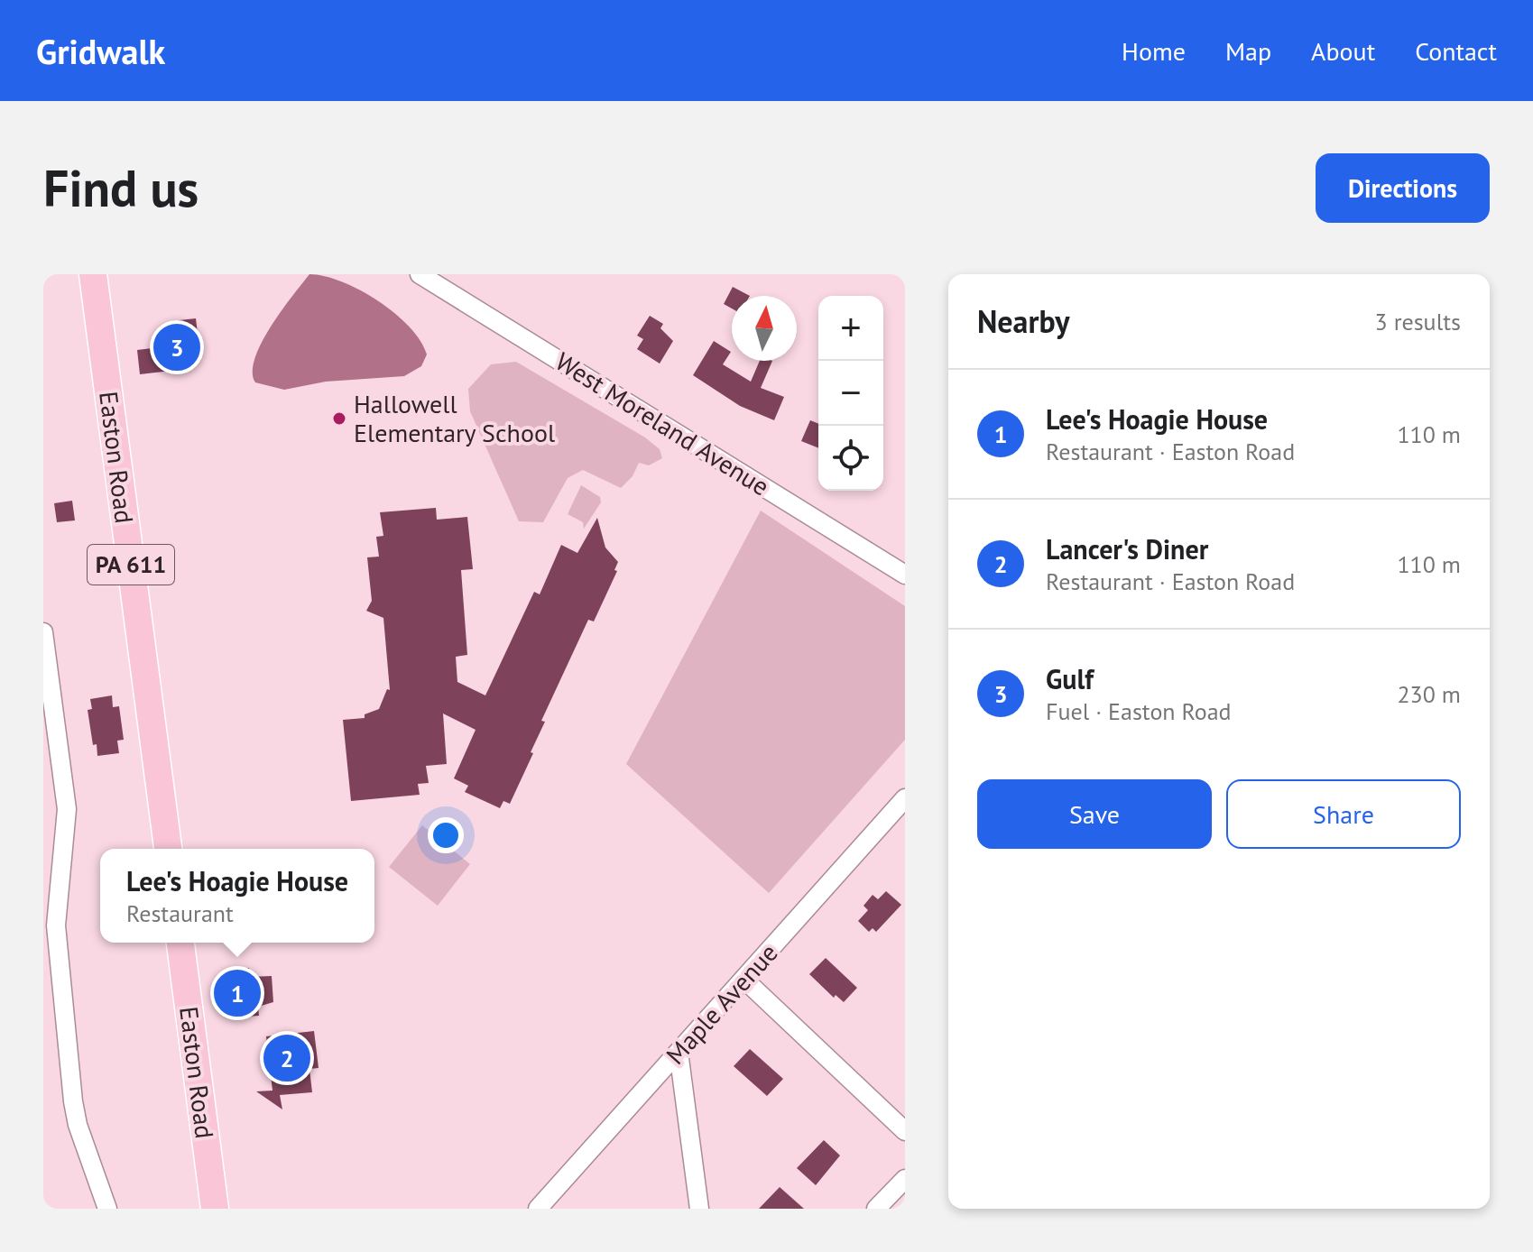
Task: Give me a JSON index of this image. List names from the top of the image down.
{
  "streets": {
    "highway": ["Easton Road", "PA 611"],
    "street": ["West Moreland Avenue", "Maple Avenue"]
  },
  "places": ["Hallowell Elementary School"],
  "north": "top",
  "page": {
    "header": "Gridwalk",
    "nav": [
      "Home",
      "Map",
      "About",
      "Contact"
    ],
    "buttons": [
      "Directions",
      ["Save", "Share"]
    ],
    "title": "Find us",
    "heading": ["Nearby", "3 results"],
    "map_buttons": ["+", "−"],
    "pins": ["3", "1", "2"],
    "list": [
      {
        "mark": "1",
        "name": "Lee's Hoagie House",
        "note": "Restaurant · Easton Road",
        "value": "110 m"
      },
      {
        "mark": "2",
        "name": "Lancer's Diner",
        "note": "Restaurant · Easton Road",
        "value": "110 m"
      },
      {
        "mark": "3",
        "name": "Gulf",
        "note": "Fuel · Easton Road",
        "value": "230 m"
      }
    ],
    "popup": ["Lee's Hoagie House", "Restaurant"]
  }
}
